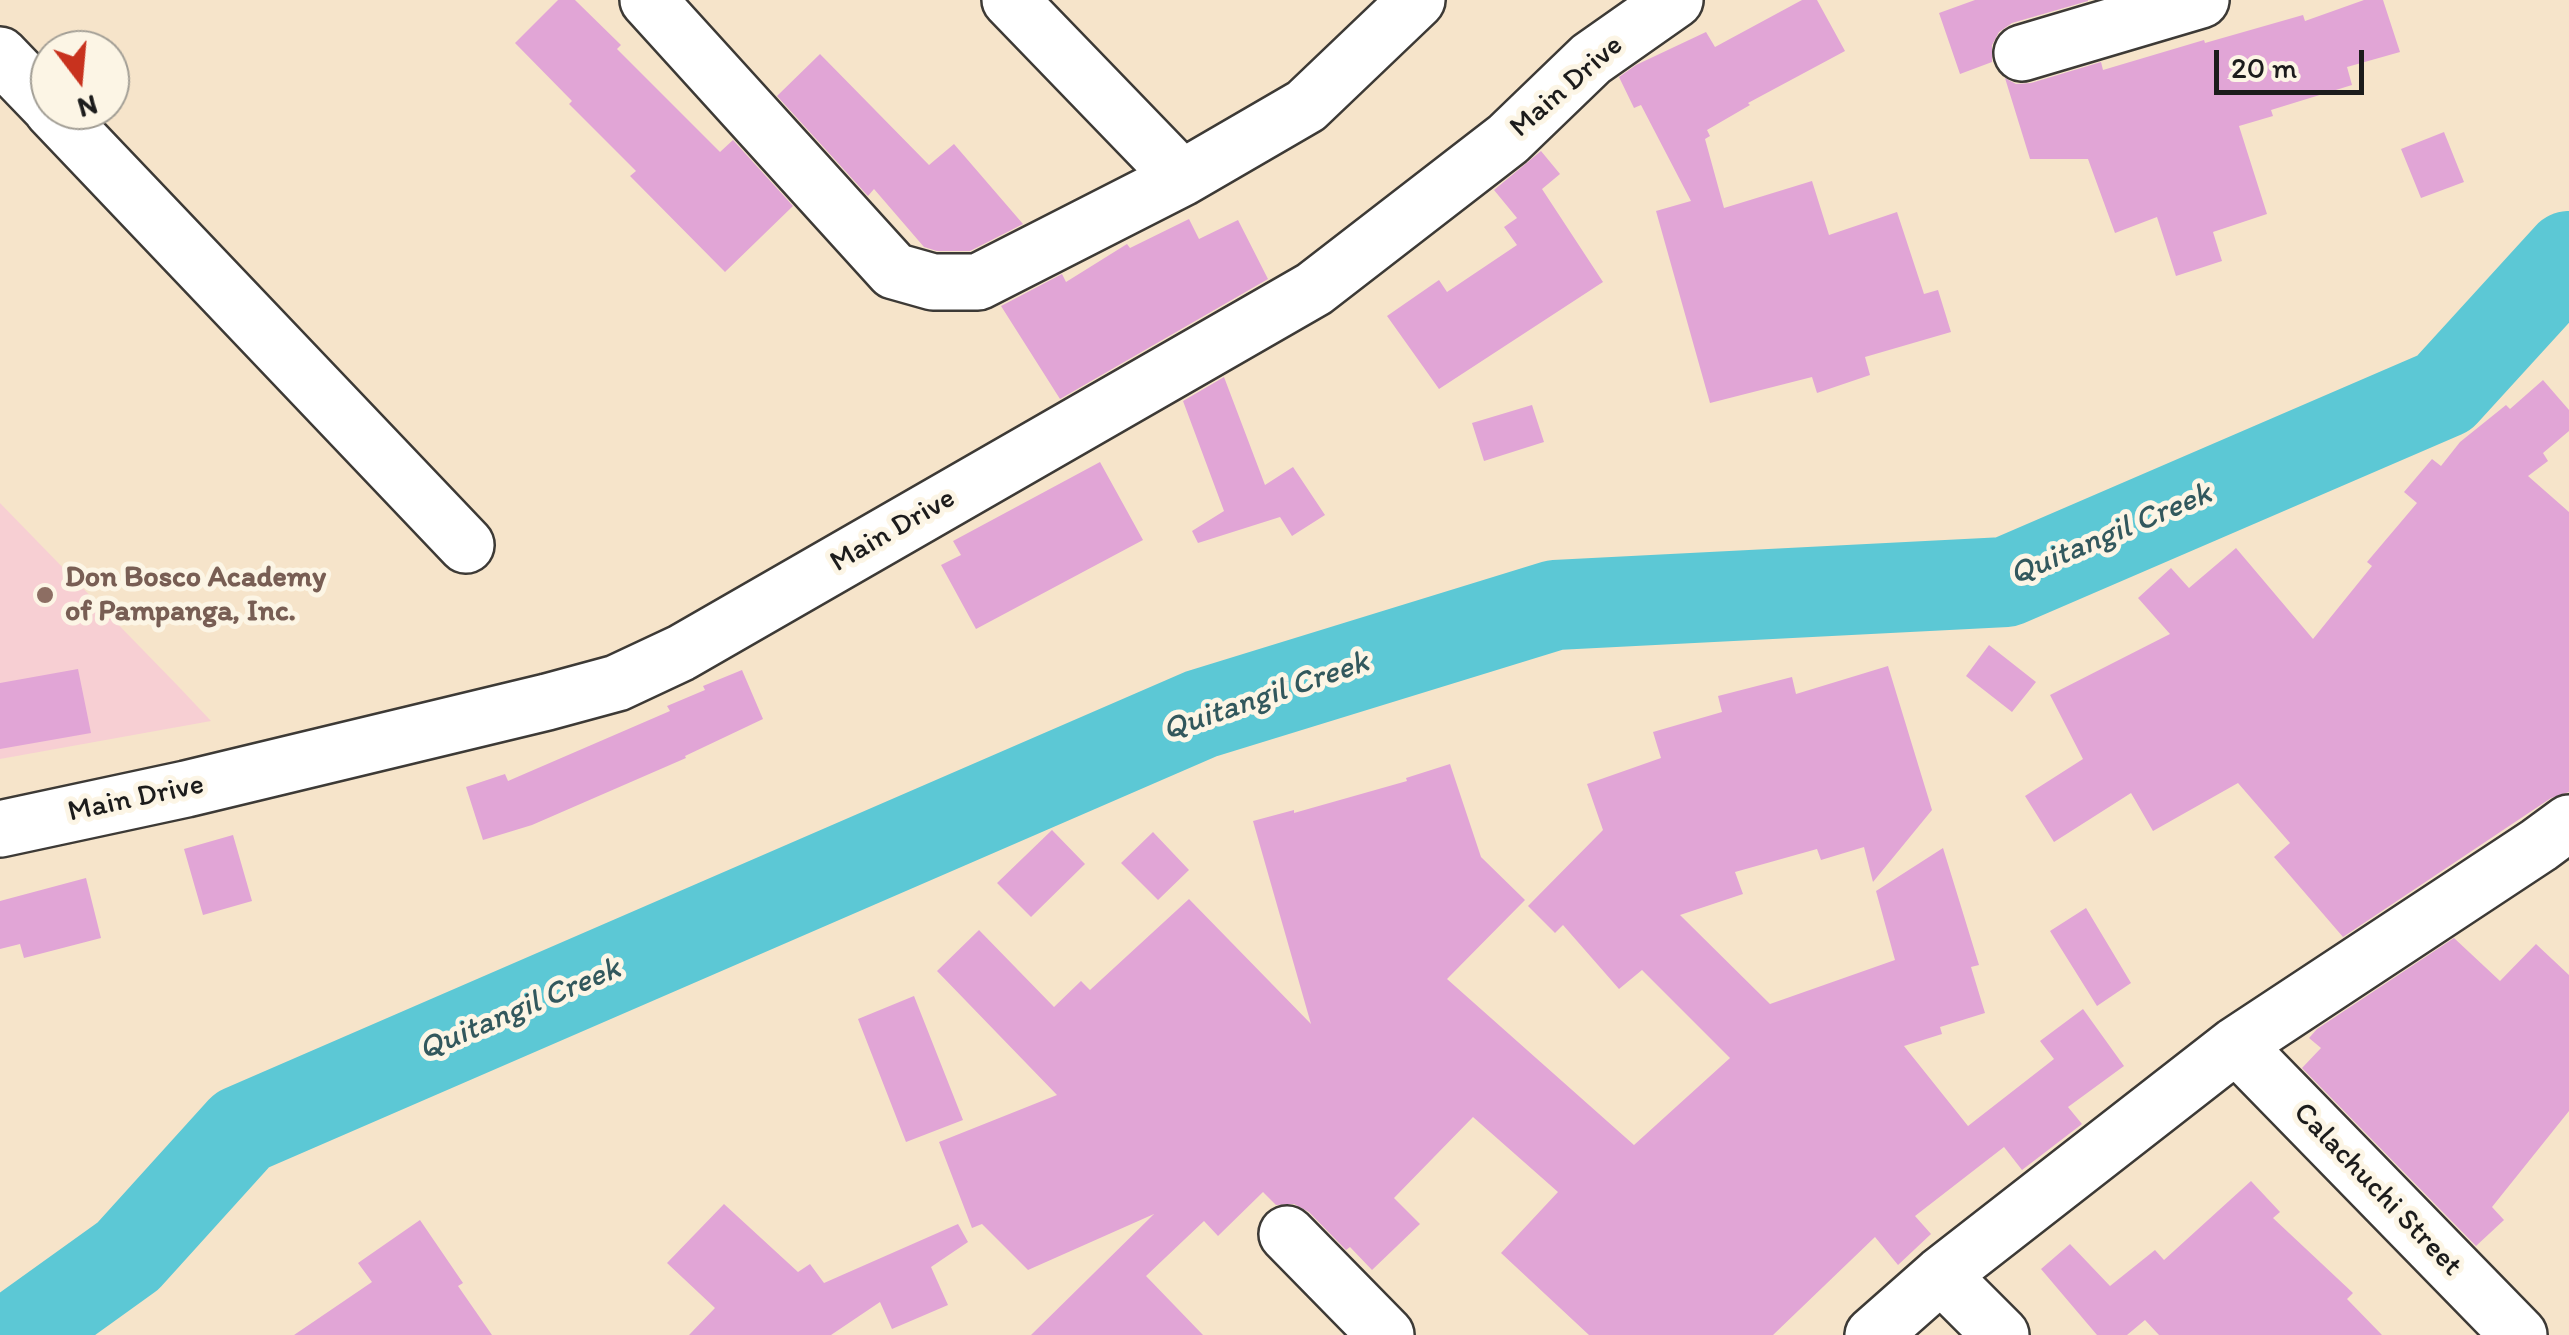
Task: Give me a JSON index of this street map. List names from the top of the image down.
{
  "streets": {
    "street": ["Main Drive", "Calachuchi Street"]
  },
  "water": ["Quitangil Creek"],
  "places": ["Don Bosco Academy of Pampanga, Inc."],
  "scale_bar": "20 m",
  "north": "bottom"
}
